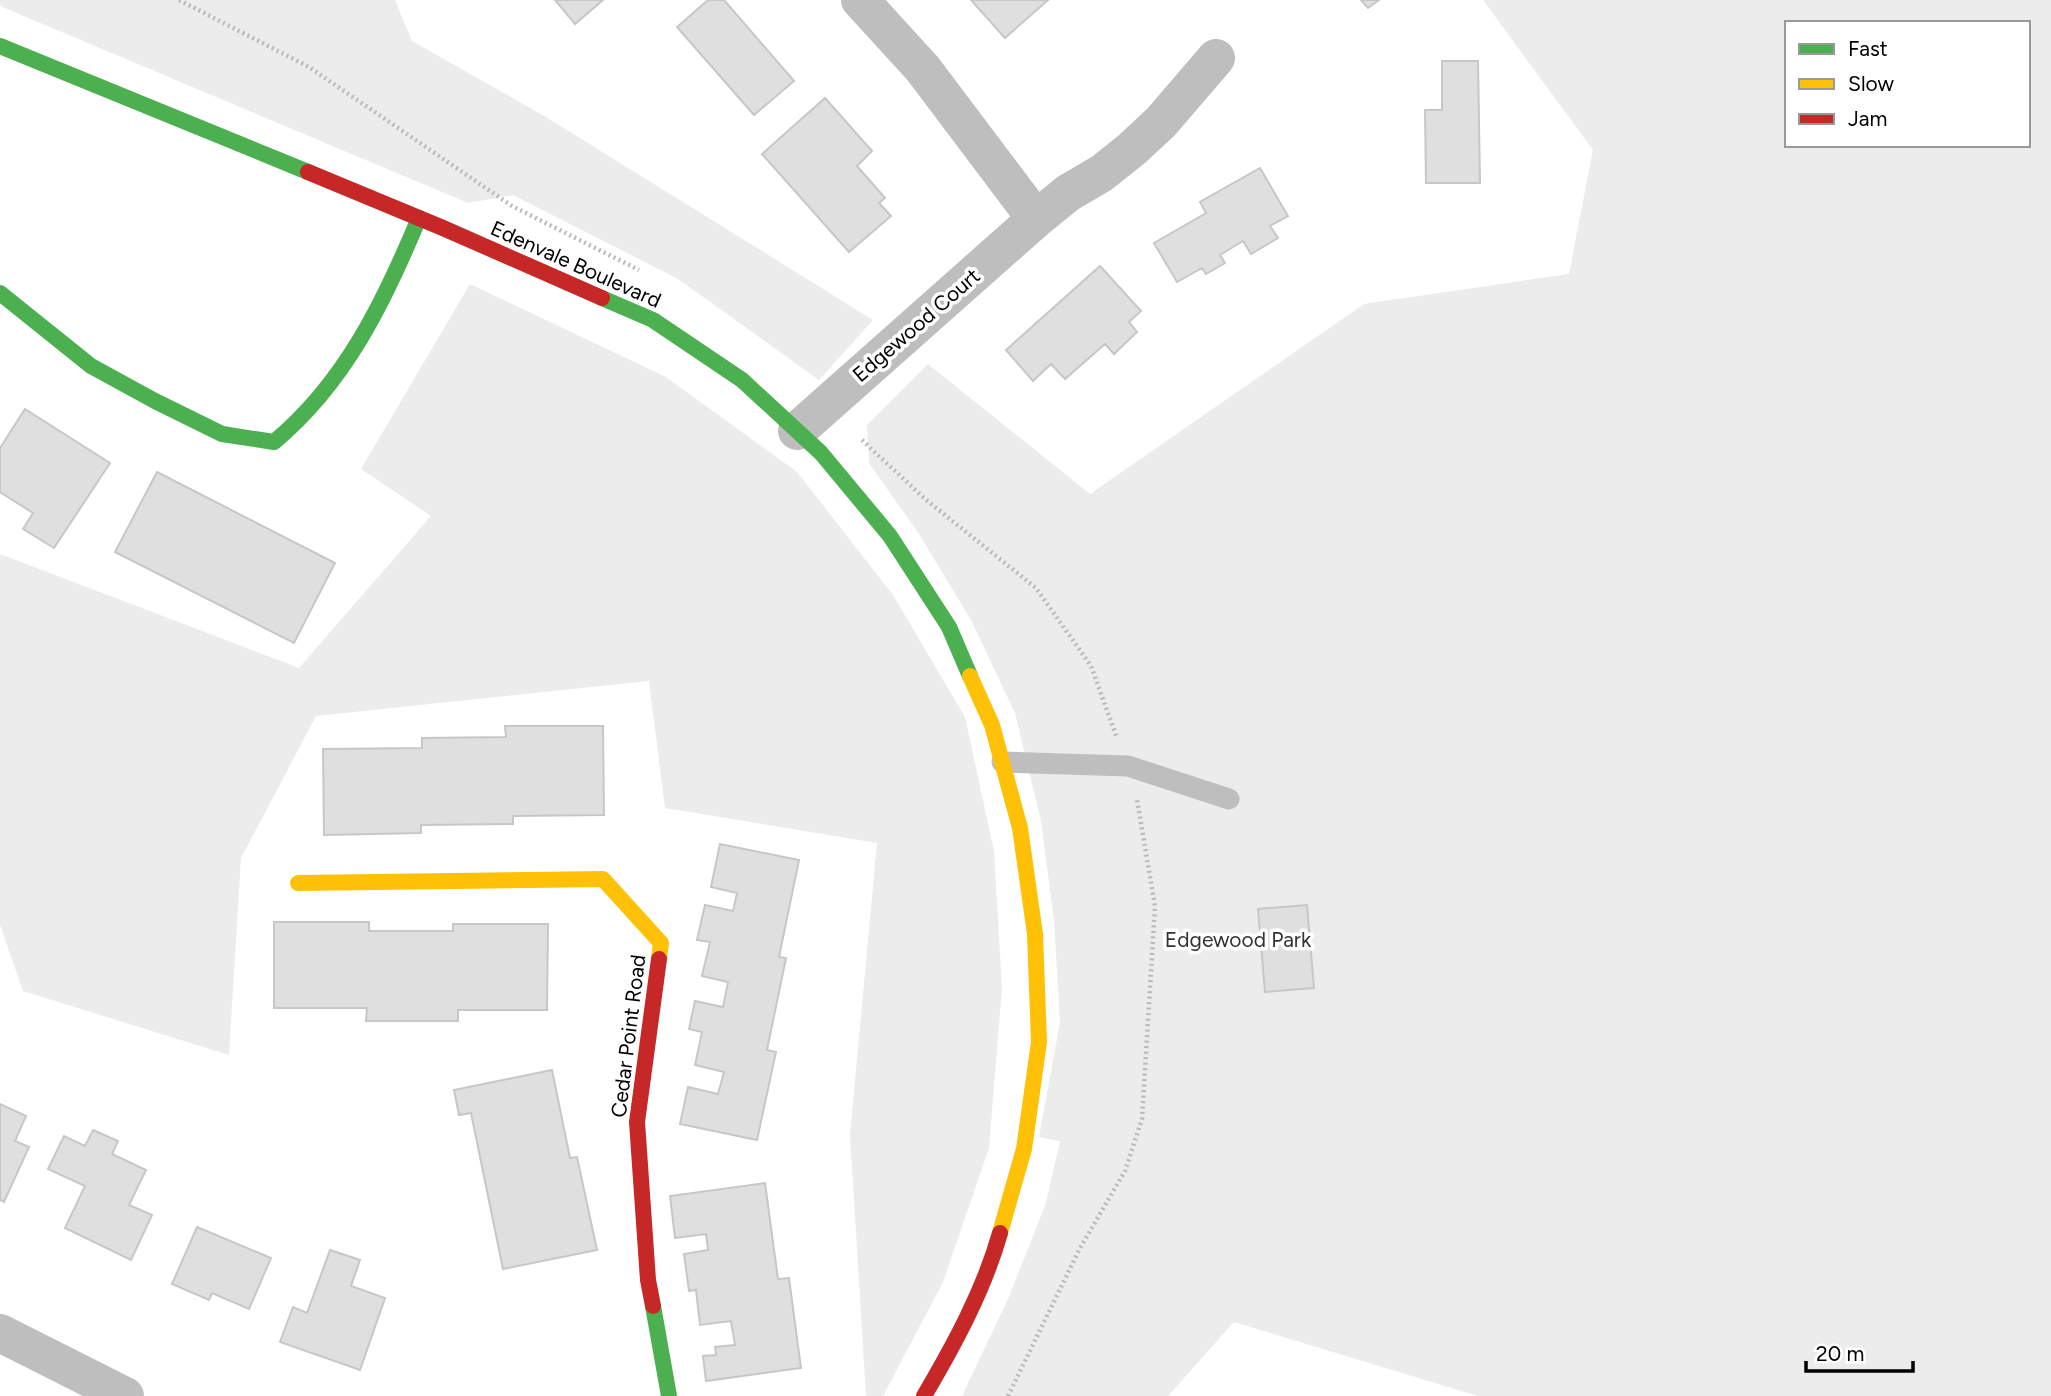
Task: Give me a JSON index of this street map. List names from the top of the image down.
{
  "streets": {
    "street": ["Edenvale Boulevard", "Edgewood Court", "Cedar Point Road"]
  },
  "crossings": [
    ["Edenvale Boulevard", "Edgewood Court"]
  ],
  "parks": ["Edgewood Park"],
  "legend": ["Fast", "Slow", "Jam"],
  "scale_bar": "20 m"
}
